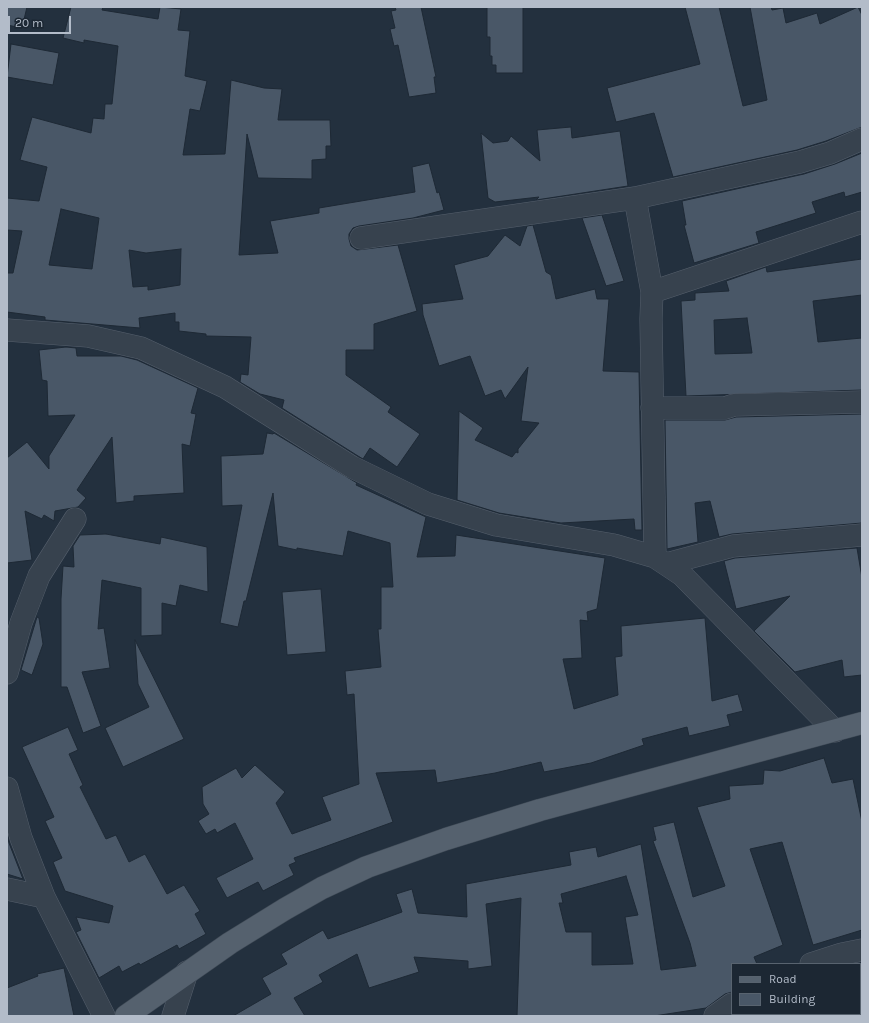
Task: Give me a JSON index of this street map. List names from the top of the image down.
{
  "legend": ["Road", "Building"],
  "scale_bar": "20 m"
}
